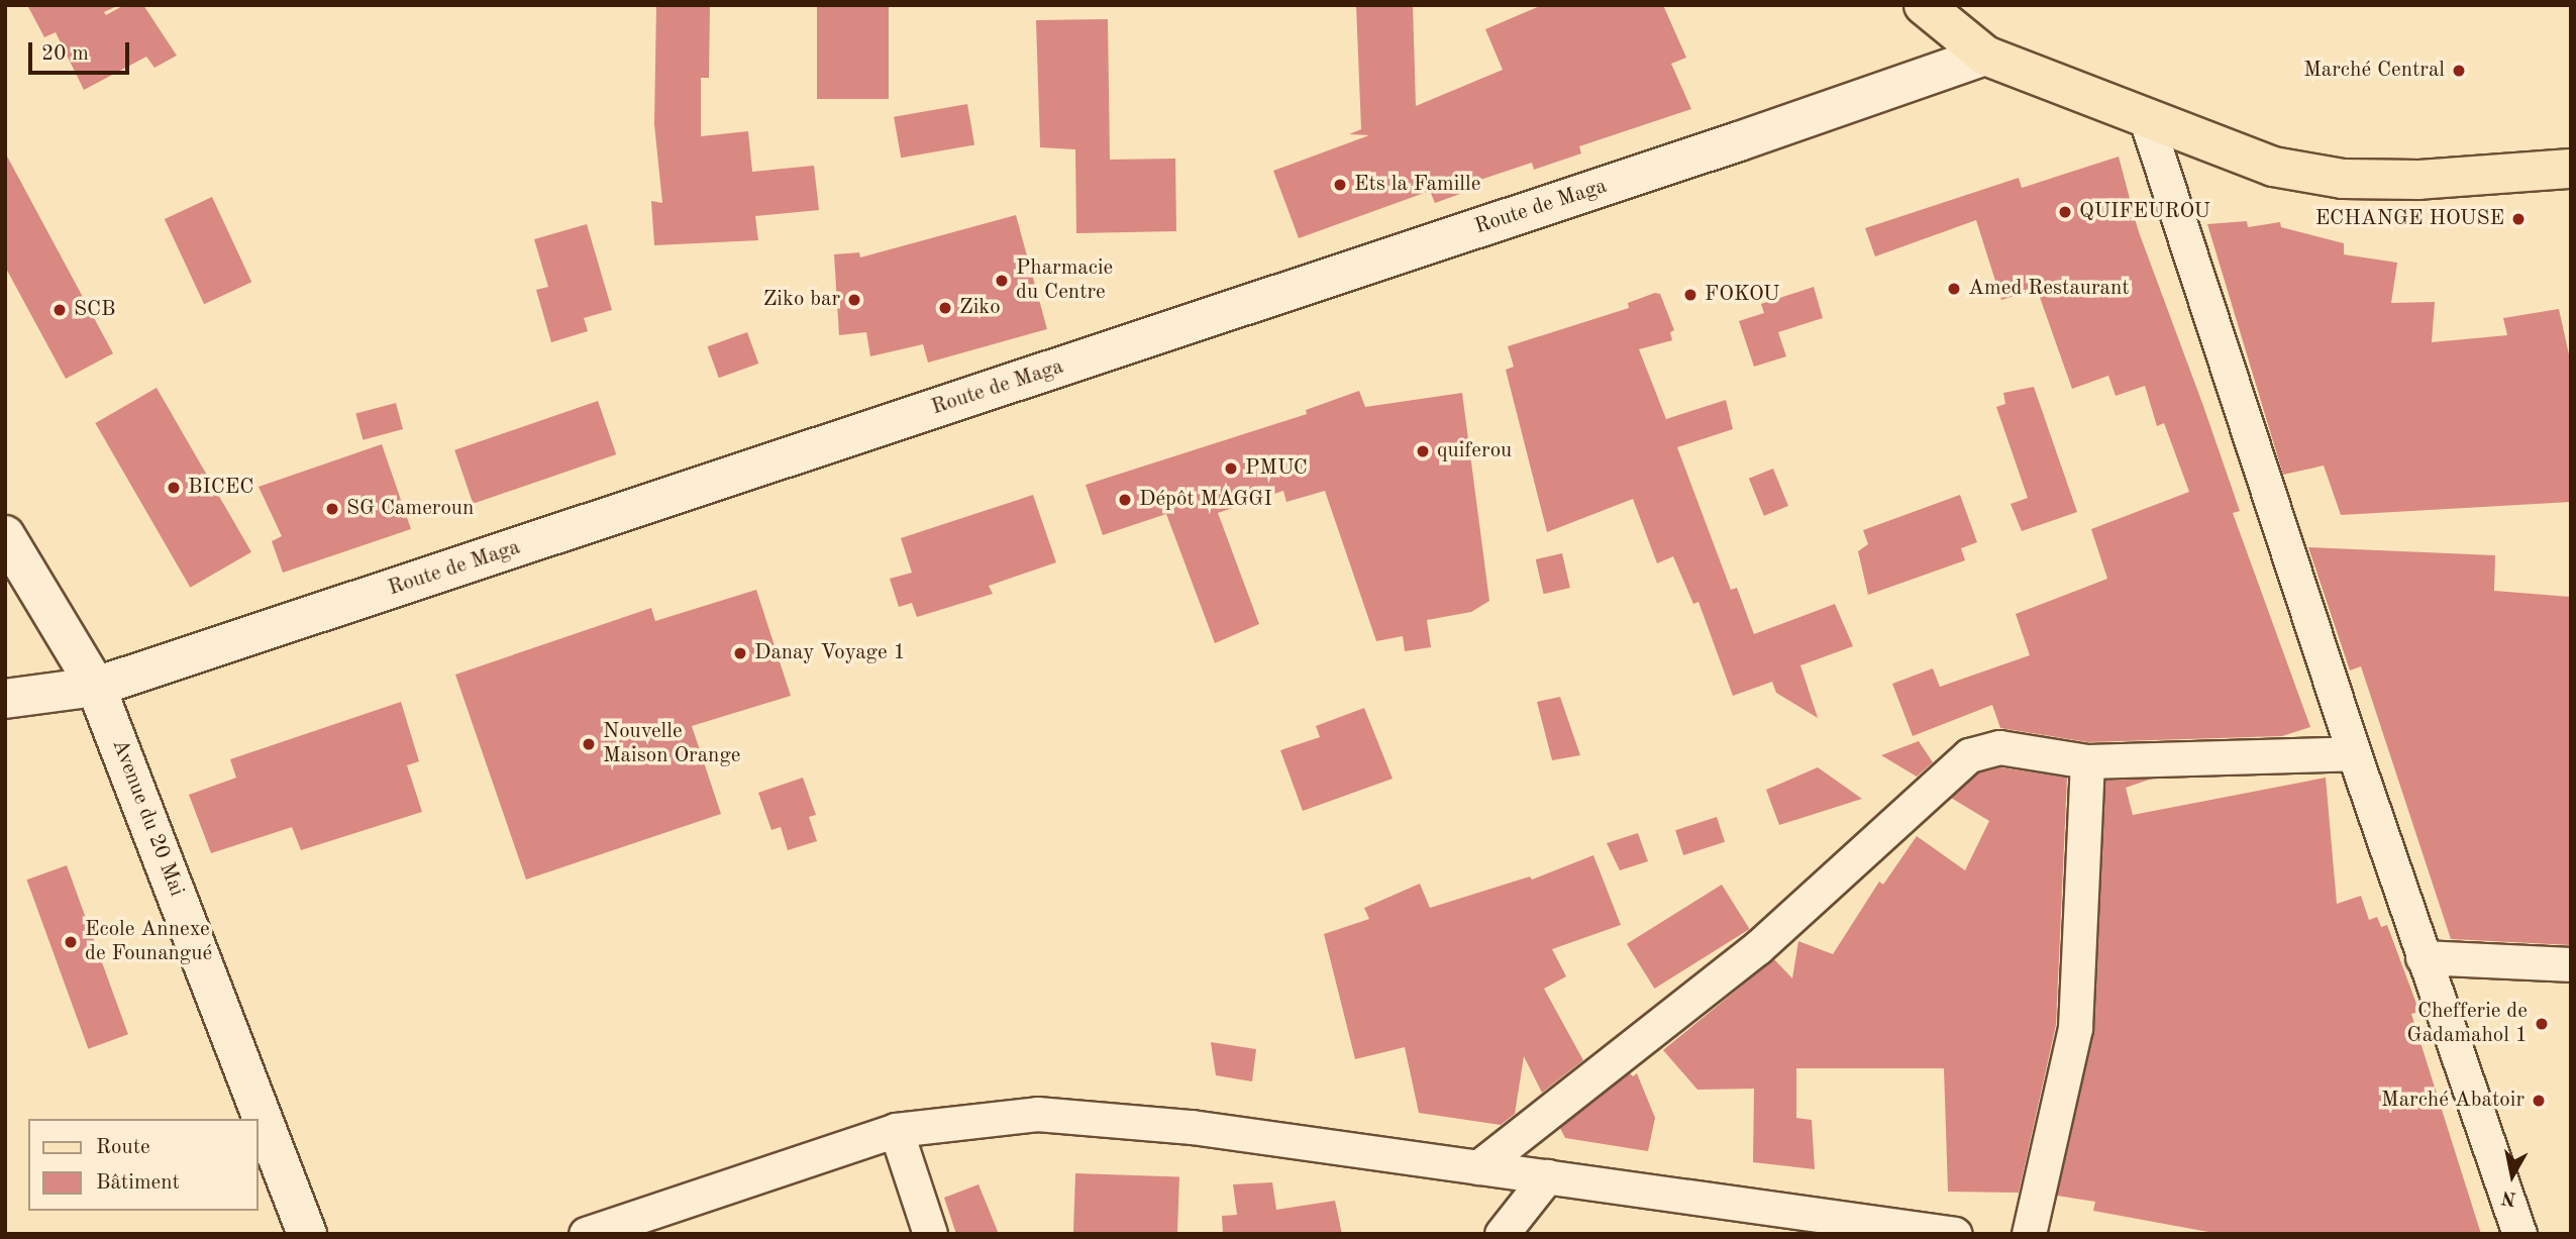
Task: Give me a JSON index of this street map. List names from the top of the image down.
{
  "streets": {
    "main road": ["Route de Maga", "Avenue du 20 Mai"]
  },
  "crossings": [
    ["Route de Maga", "Avenue du 20 Mai"]
  ],
  "places": [
    "Marché Central",
    "Ets la Famille",
    "QUIFEUROU",
    "ECHANGE HOUSE",
    "Pharmacie du Centre",
    "Amed Restaurant",
    "FOKOU",
    "Ziko bar",
    "Ziko",
    "SCB",
    "quiferou",
    "PMUC",
    "BICEC",
    "Dépôt MAGGI",
    "SG Cameroun",
    "Danay Voyage 1",
    "Nouvelle Maison Orange",
    "Ecole Annexe de Founangué",
    "Chefferie de Gadamahol 1",
    "Marché Abatoir"
  ],
  "legend": ["Route", "Bâtiment"],
  "scale_bar": "20 m",
  "north": "bottom"
}
